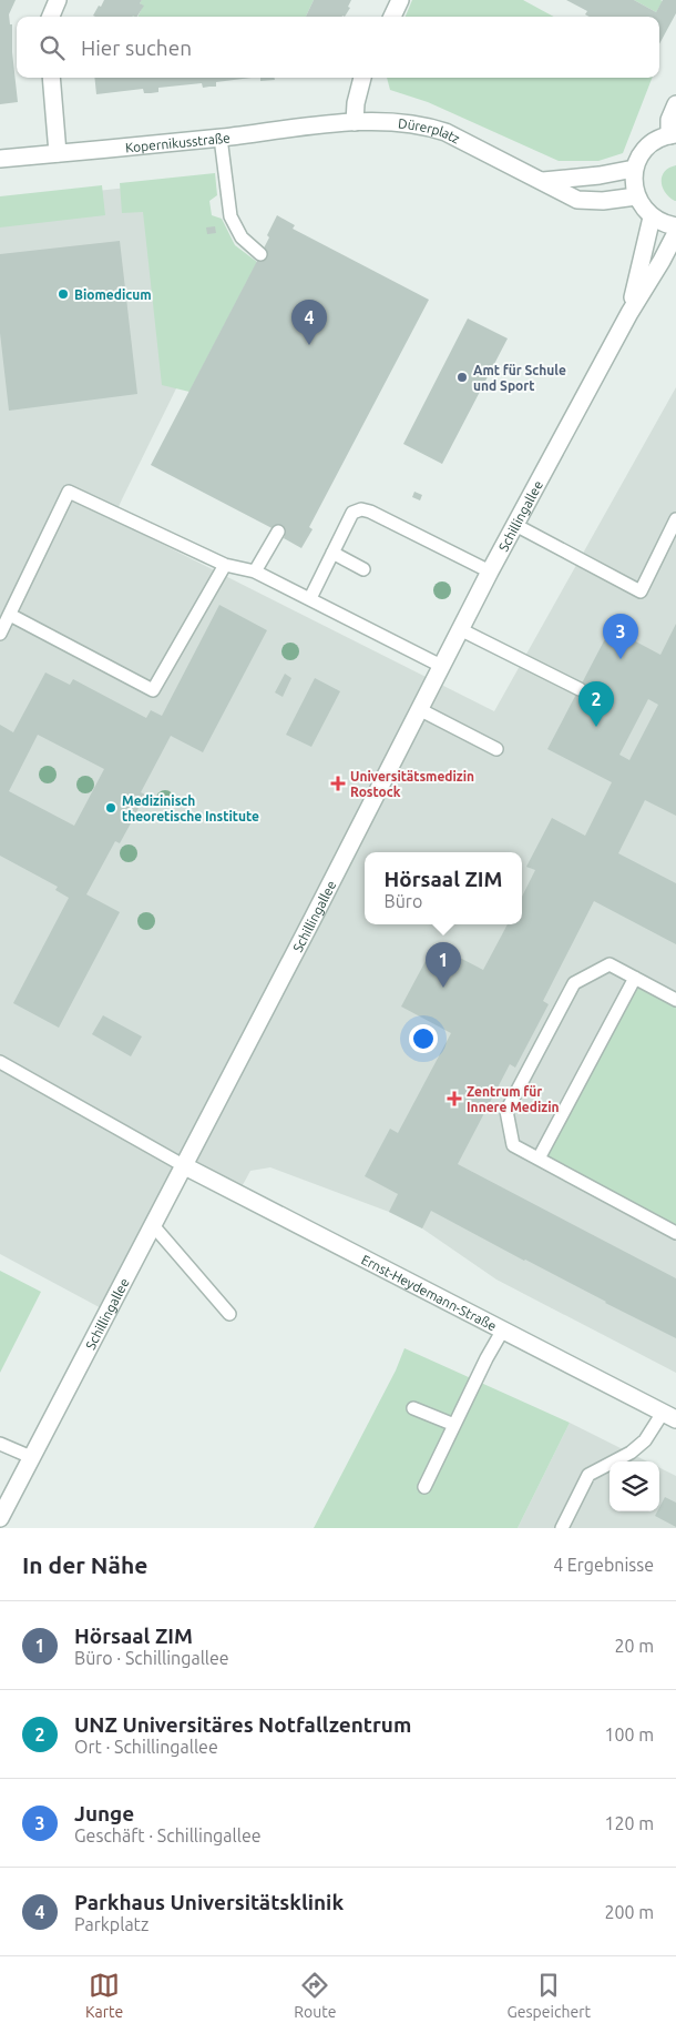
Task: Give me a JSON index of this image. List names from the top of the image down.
{
  "streets": {
    "street": [
      "Dürerplatz",
      "Kopernikusstraße",
      "Schillingallee",
      "Ernst-Heydemann-Straße"
    ]
  },
  "crossings": [
    ["Dürerplatz", "Kopernikusstraße"],
    ["Schillingallee", "Ernst-Heydemann-Straße"]
  ],
  "places": {
    "other": ["Biomedicum", "Amt für Schule und Sport", "Medizinisch theoretische Institute"],
    "health": ["Universitätsmedizin Rostock", "Zentrum für Innere Medizin"]
  },
  "page": {
    "search": "Hier suchen",
    "pins": [
      "4",
      "3",
      "2",
      "1"
    ],
    "popup": ["Hörsaal ZIM", "Büro"],
    "heading": ["In der Nähe", "4 Ergebnisse"],
    "list": [
      {
        "mark": "1",
        "name": "Hörsaal ZIM",
        "note": "Büro · Schillingallee",
        "value": "20 m"
      },
      {
        "mark": "2",
        "name": "UNZ Universitäres Notfallzentrum",
        "note": "Ort · Schillingallee",
        "value": "100 m"
      },
      {
        "mark": "3",
        "name": "Junge",
        "note": "Geschäft · Schillingallee",
        "value": "120 m"
      },
      {
        "mark": "4",
        "name": "Parkhaus Universitätsklinik",
        "note": "Parkplatz",
        "value": "200 m"
      }
    ],
    "nav": ["Karte", "Route", "Gespeichert"]
  }
}
